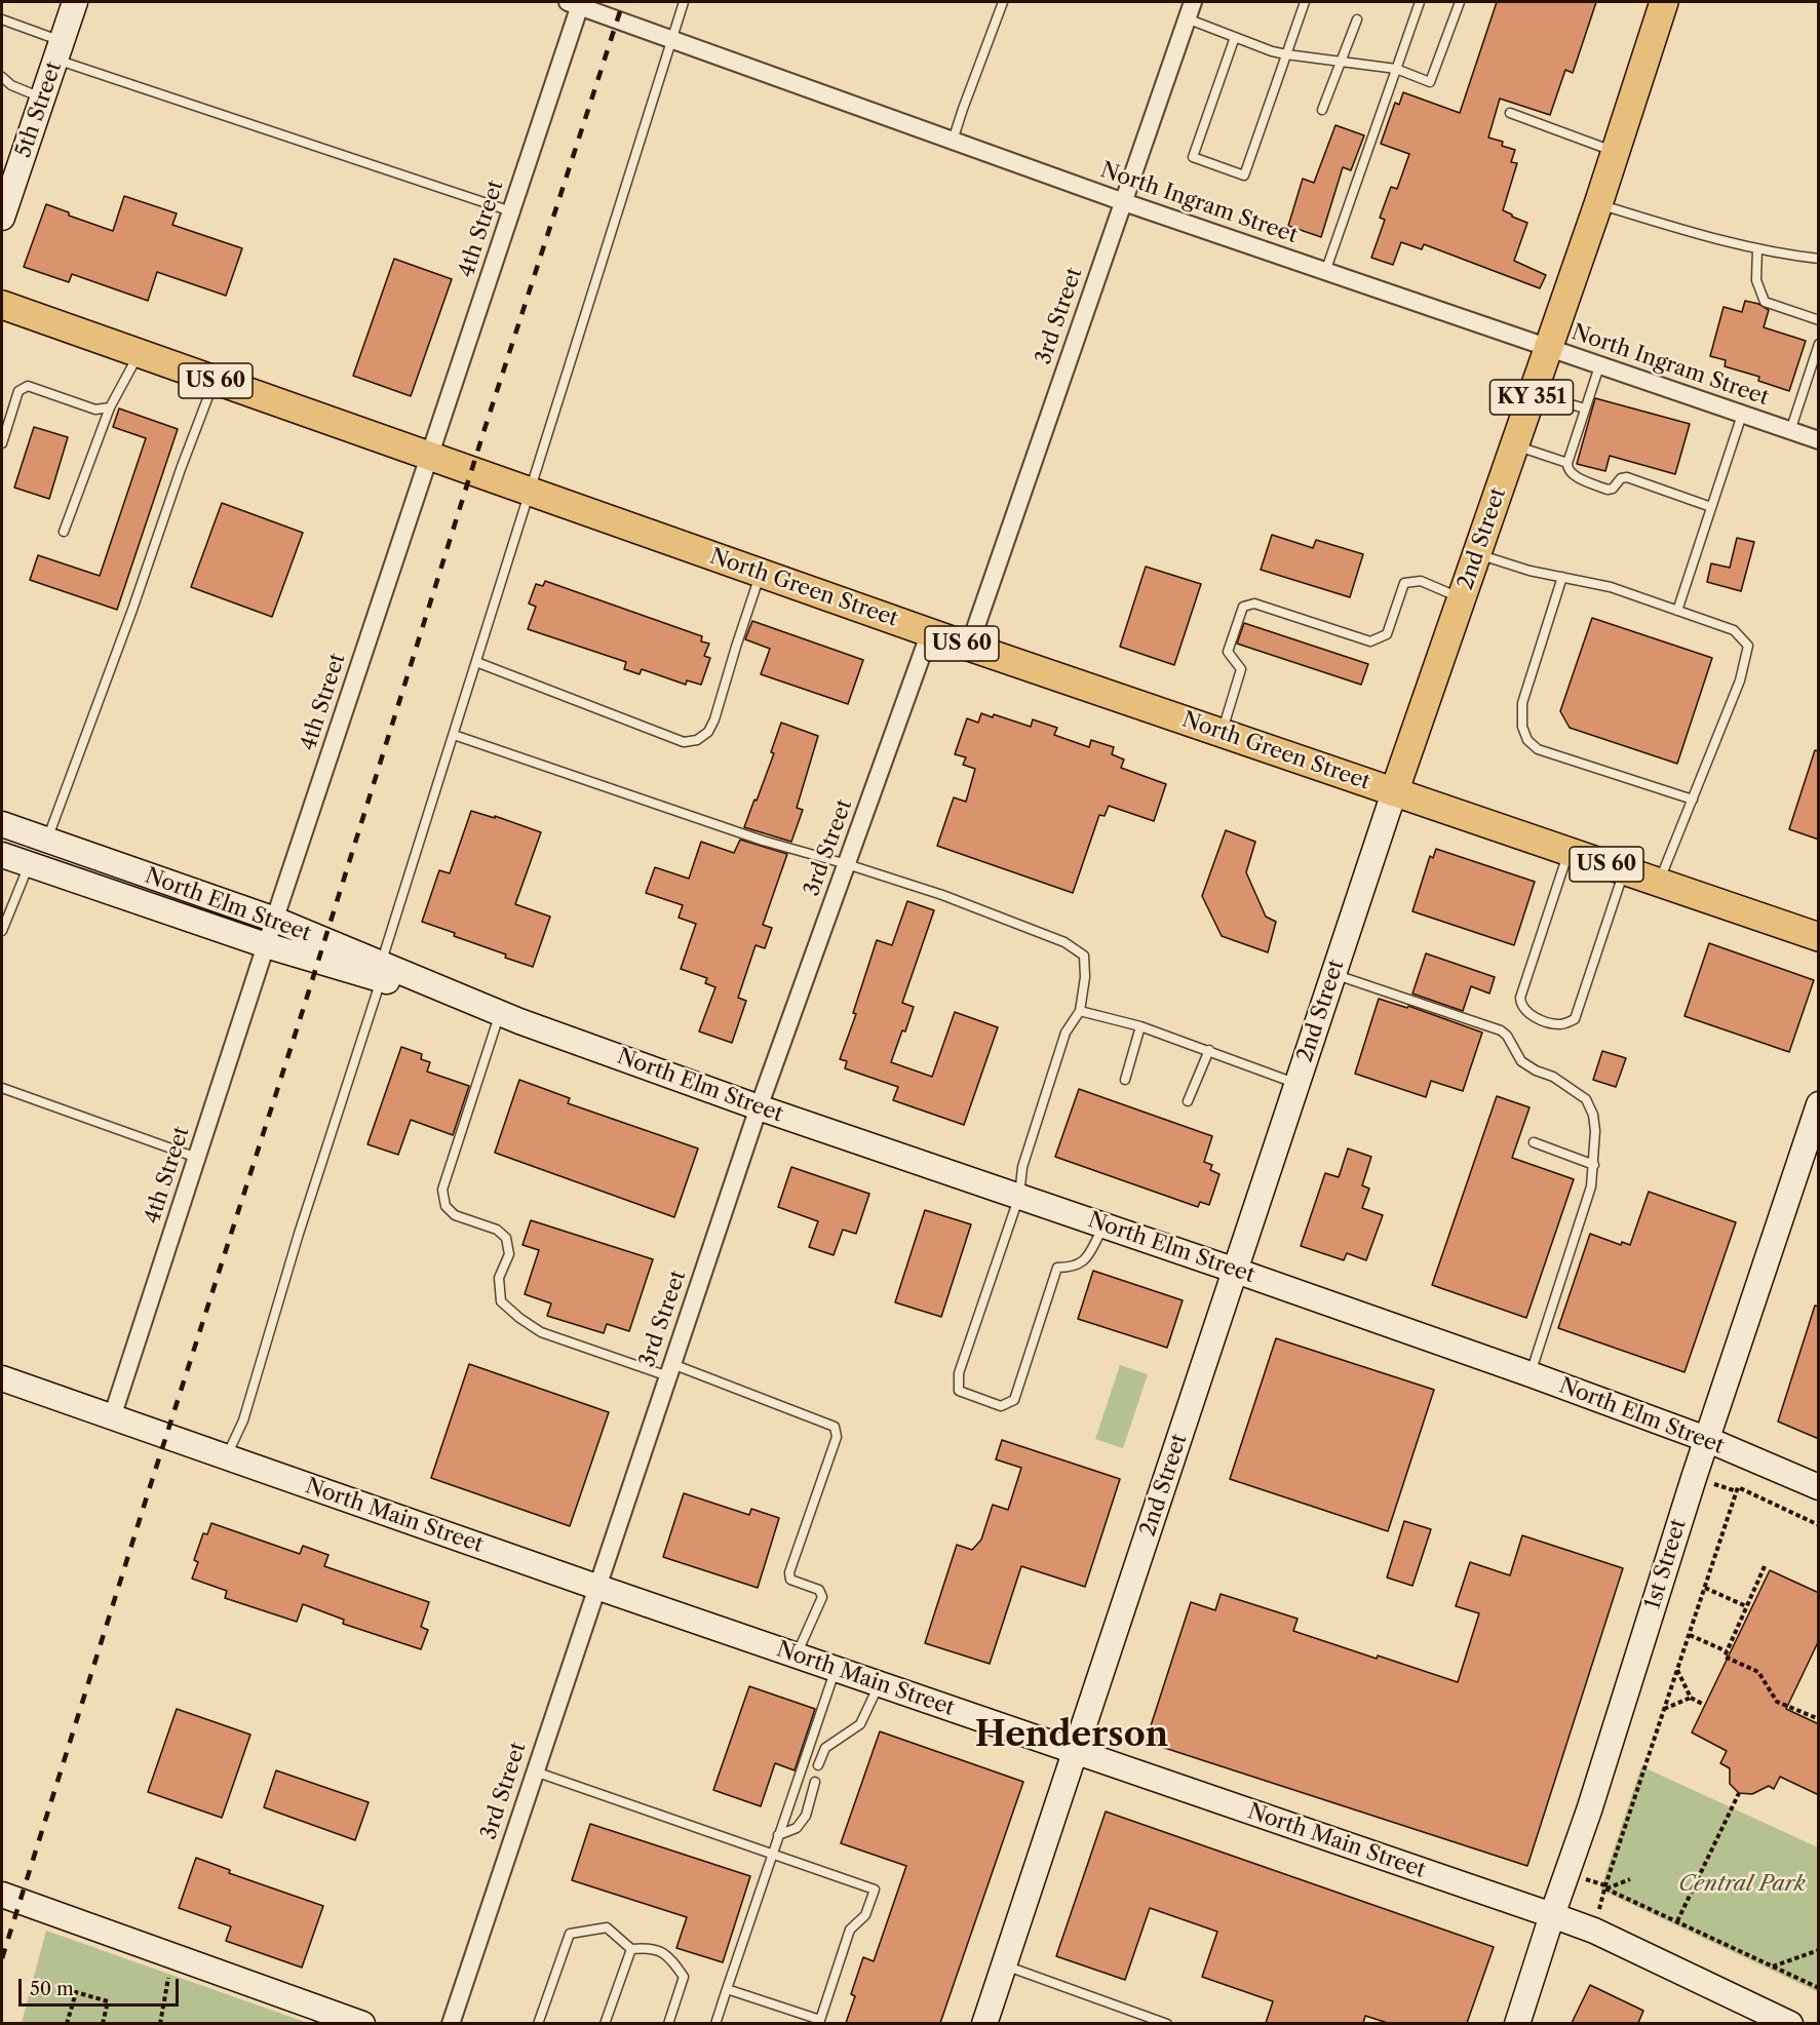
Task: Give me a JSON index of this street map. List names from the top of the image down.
{
  "streets": {
    "main road": [
      "US 60",
      "KY 351",
      "2nd Street",
      "North Green Street"
    ],
    "street": [
      "5th Street",
      "North Ingram Street",
      "4th Street",
      "3rd Street",
      "North Elm Street",
      "North Main Street",
      "1st Street"
    ]
  },
  "crossings": [
    ["North Ingram Street", "4th Street"],
    ["North Ingram Street", "3rd Street"],
    ["North Ingram Street", "2nd Street"],
    ["4th Street", "North Green Street"],
    ["4th Street", "North Elm Street"],
    ["4th Street", "North Main Street"],
    ["3rd Street", "North Green Street"],
    ["3rd Street", "North Elm Street"],
    ["3rd Street", "North Main Street"],
    ["2nd Street", "North Green Street"],
    ["2nd Street", "North Elm Street"],
    ["2nd Street", "North Main Street"],
    ["North Elm Street", "1st Street"],
    ["North Main Street", "1st Street"]
  ],
  "districts": ["Henderson"],
  "parks": ["Central Park"],
  "scale_bar": "50 m"
}
